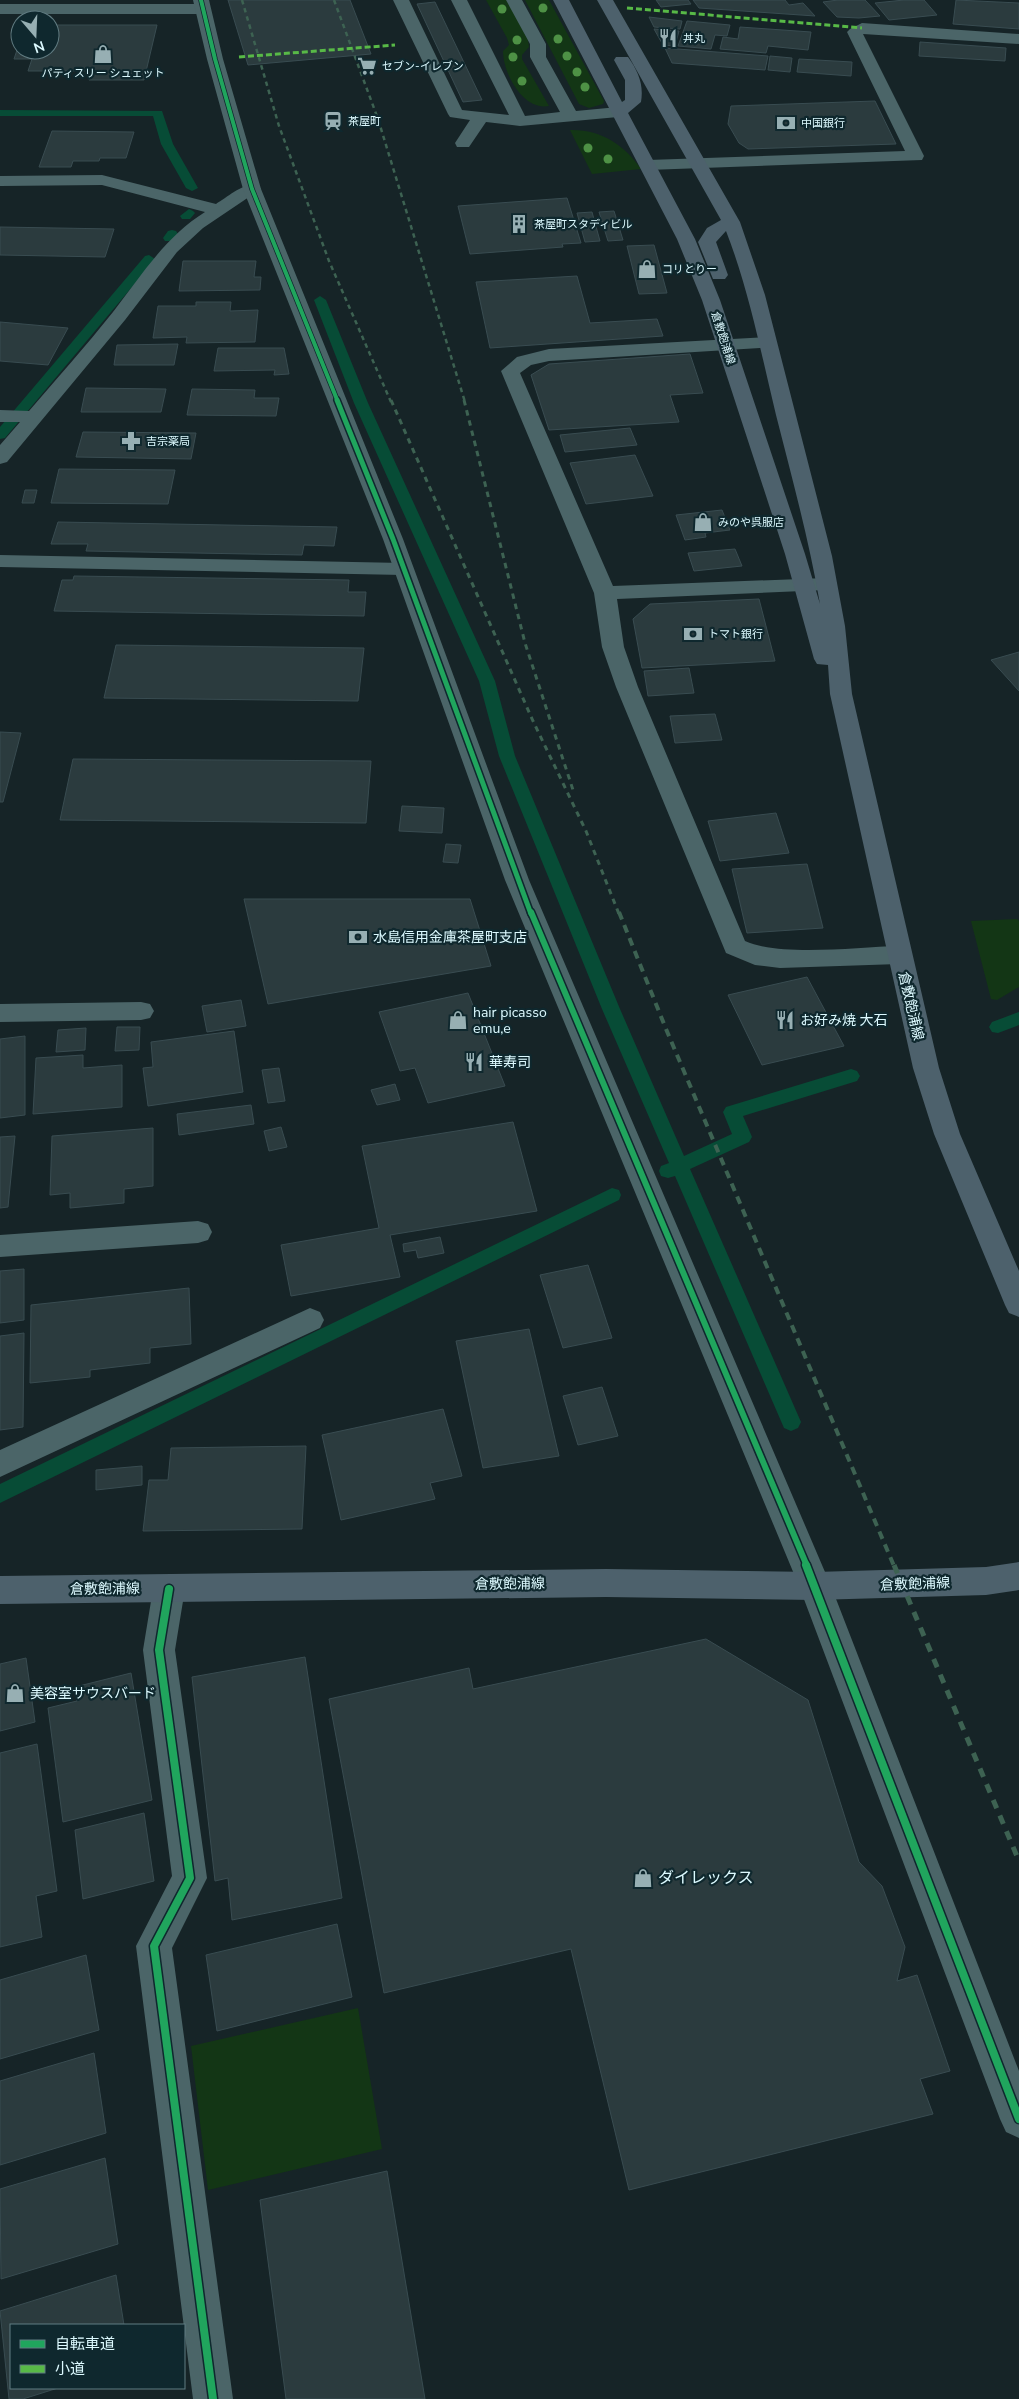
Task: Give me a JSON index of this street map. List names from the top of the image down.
{
  "streets": {
    "main road": ["倉敷飽浦線"]
  },
  "places": {
    "restaurant": ["丼丸", "お好み焼 大石", "華寿司"],
    "shop": [
      "パティスリー シュェット",
      "コリとりー",
      "みのや呉服店",
      "hair picasso emu,e",
      "美容室サウスバード",
      "ダイレックス"
    ],
    "supermarket": ["セブン-イレブン"],
    "station": ["茶屋町"],
    "bank": ["中国銀行", "トマト銀行", "水島信用金庫茶屋町支店"],
    "building": ["茶屋町スタディビル"],
    "pharmacy": ["吉宗薬局"]
  },
  "legend": ["自転車道", "小道"],
  "north": "bottom"
}
